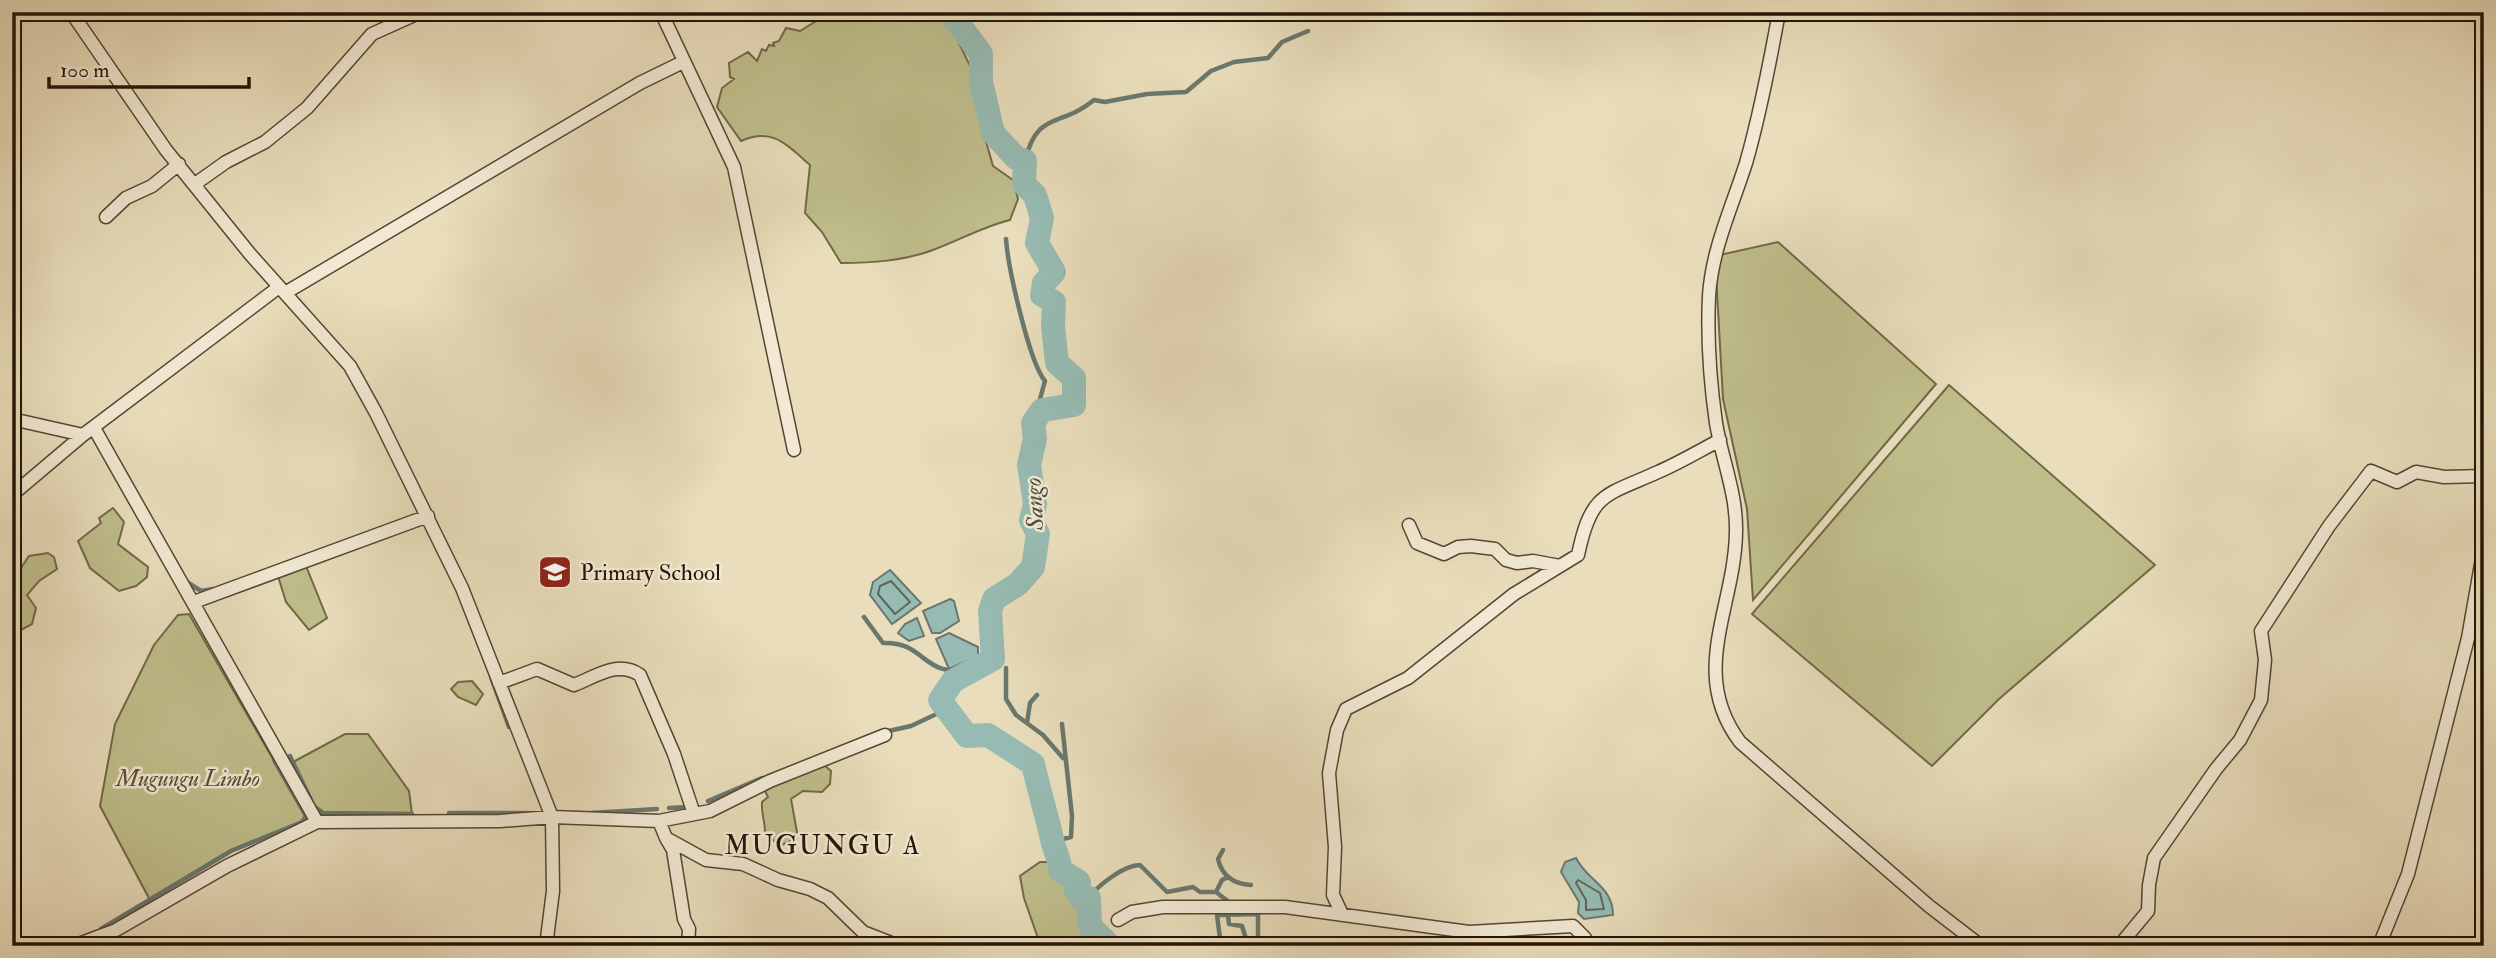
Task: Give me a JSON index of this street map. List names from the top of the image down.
{
  "districts": ["MUGUNGU A"],
  "water": ["Sango"],
  "parks": ["Mugungu Limbo"],
  "places": {
    "school or university": ["Primary School"]
  },
  "scale_bar": "100 m"
}
